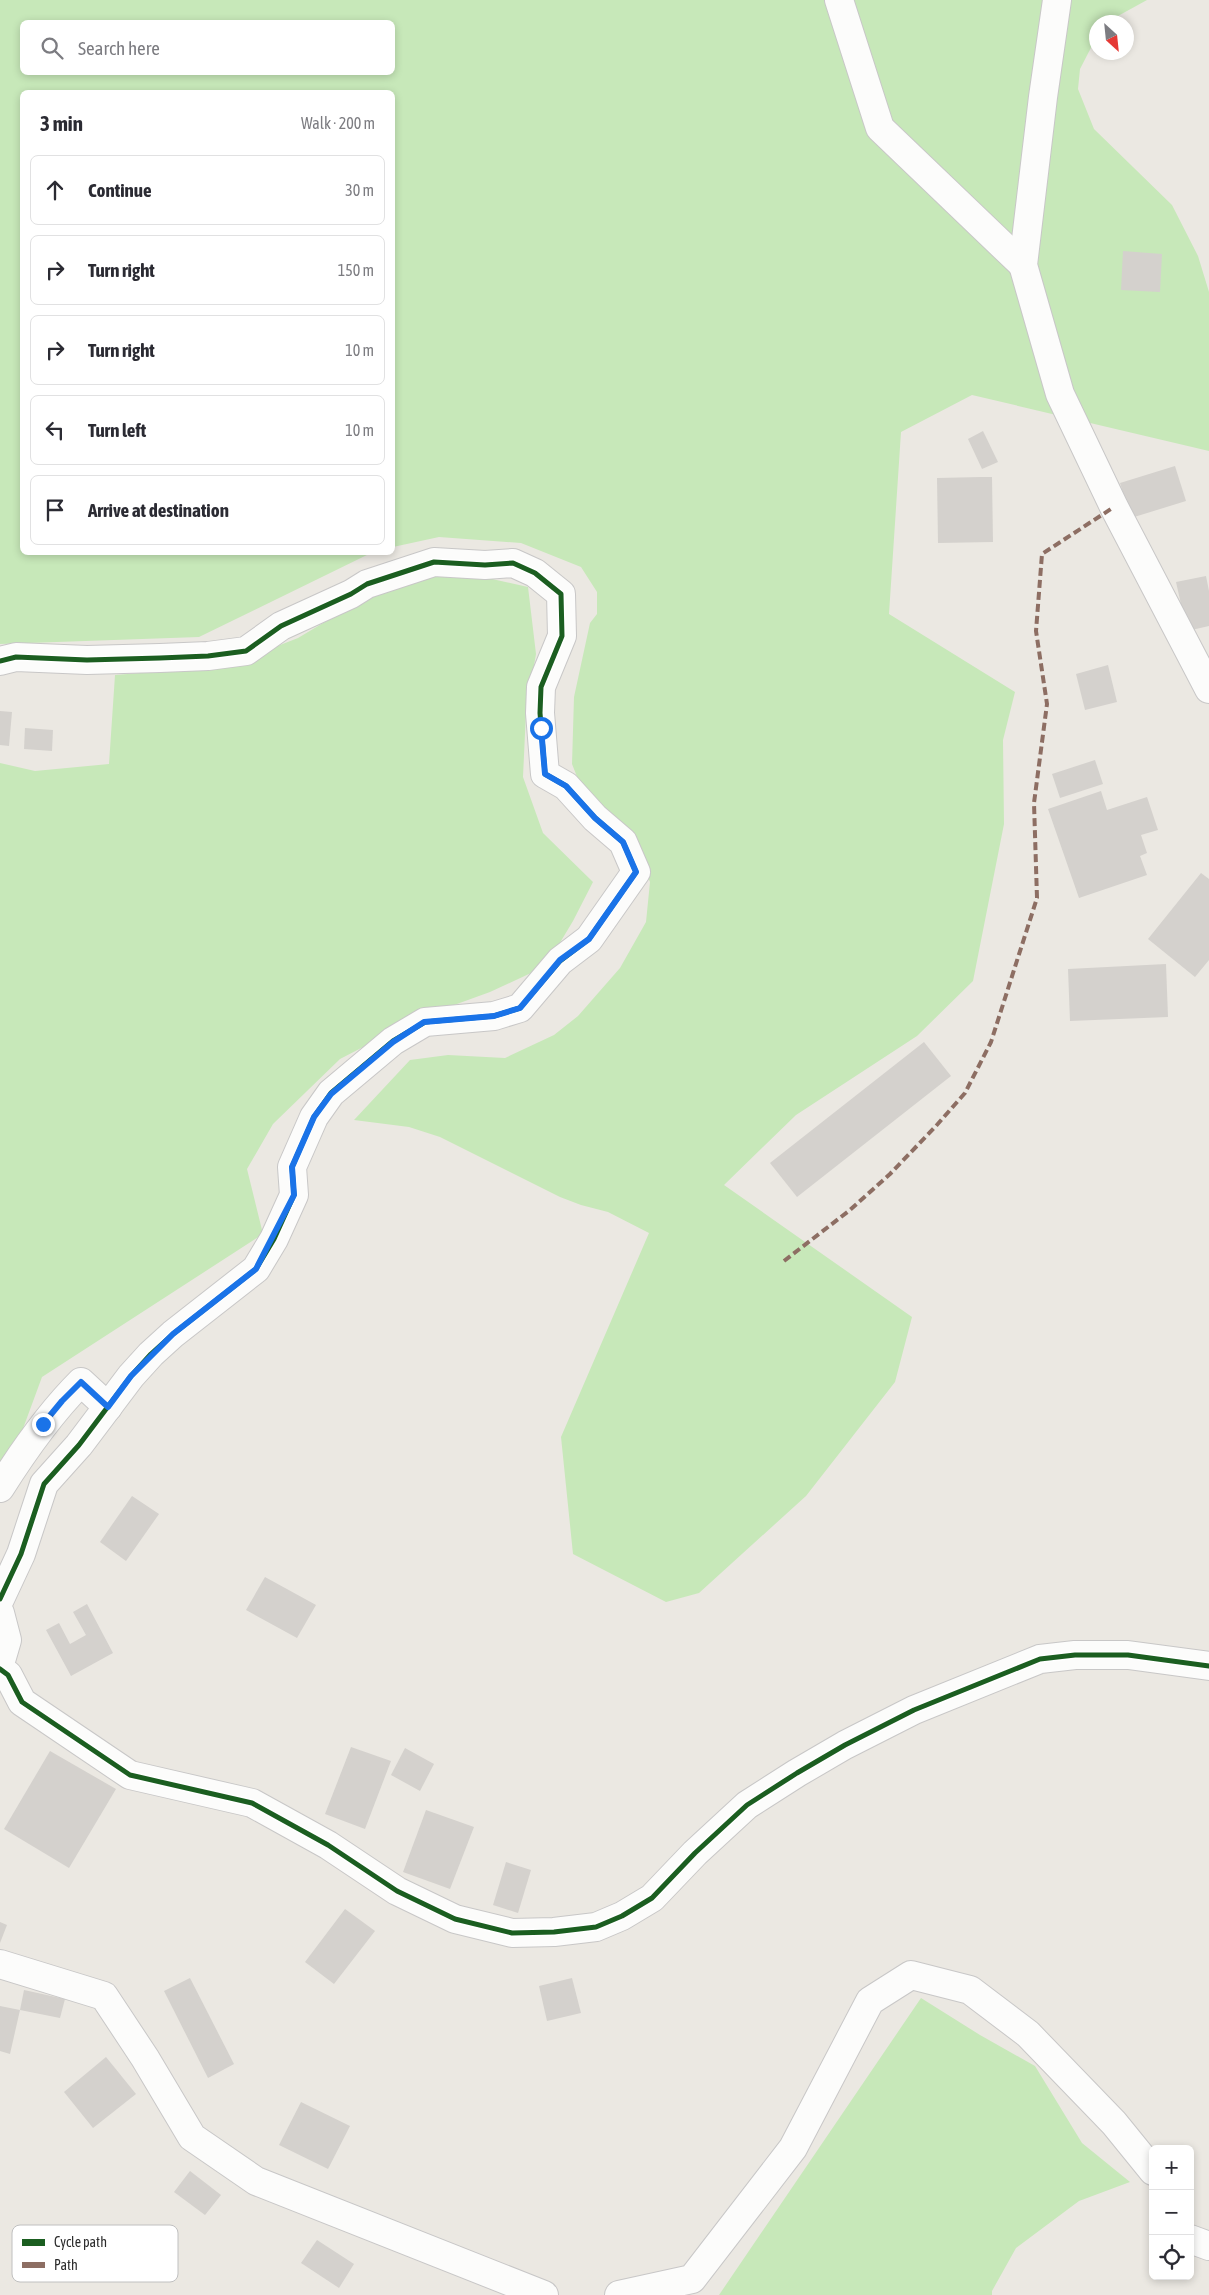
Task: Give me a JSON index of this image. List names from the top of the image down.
{
  "legend": ["Cycle path", "Path"],
  "north": "bottom right",
  "page": {
    "search": "Search here",
    "heading": ["3 min", "Walk · 200 m"],
    "list": [
      ["Continue", "30 m"],
      ["Turn right", "150 m"],
      ["Turn right", "10 m"],
      ["Turn left", "10 m"],
      "Arrive at destination"
    ],
    "map_buttons": ["+", "−"]
  }
}
